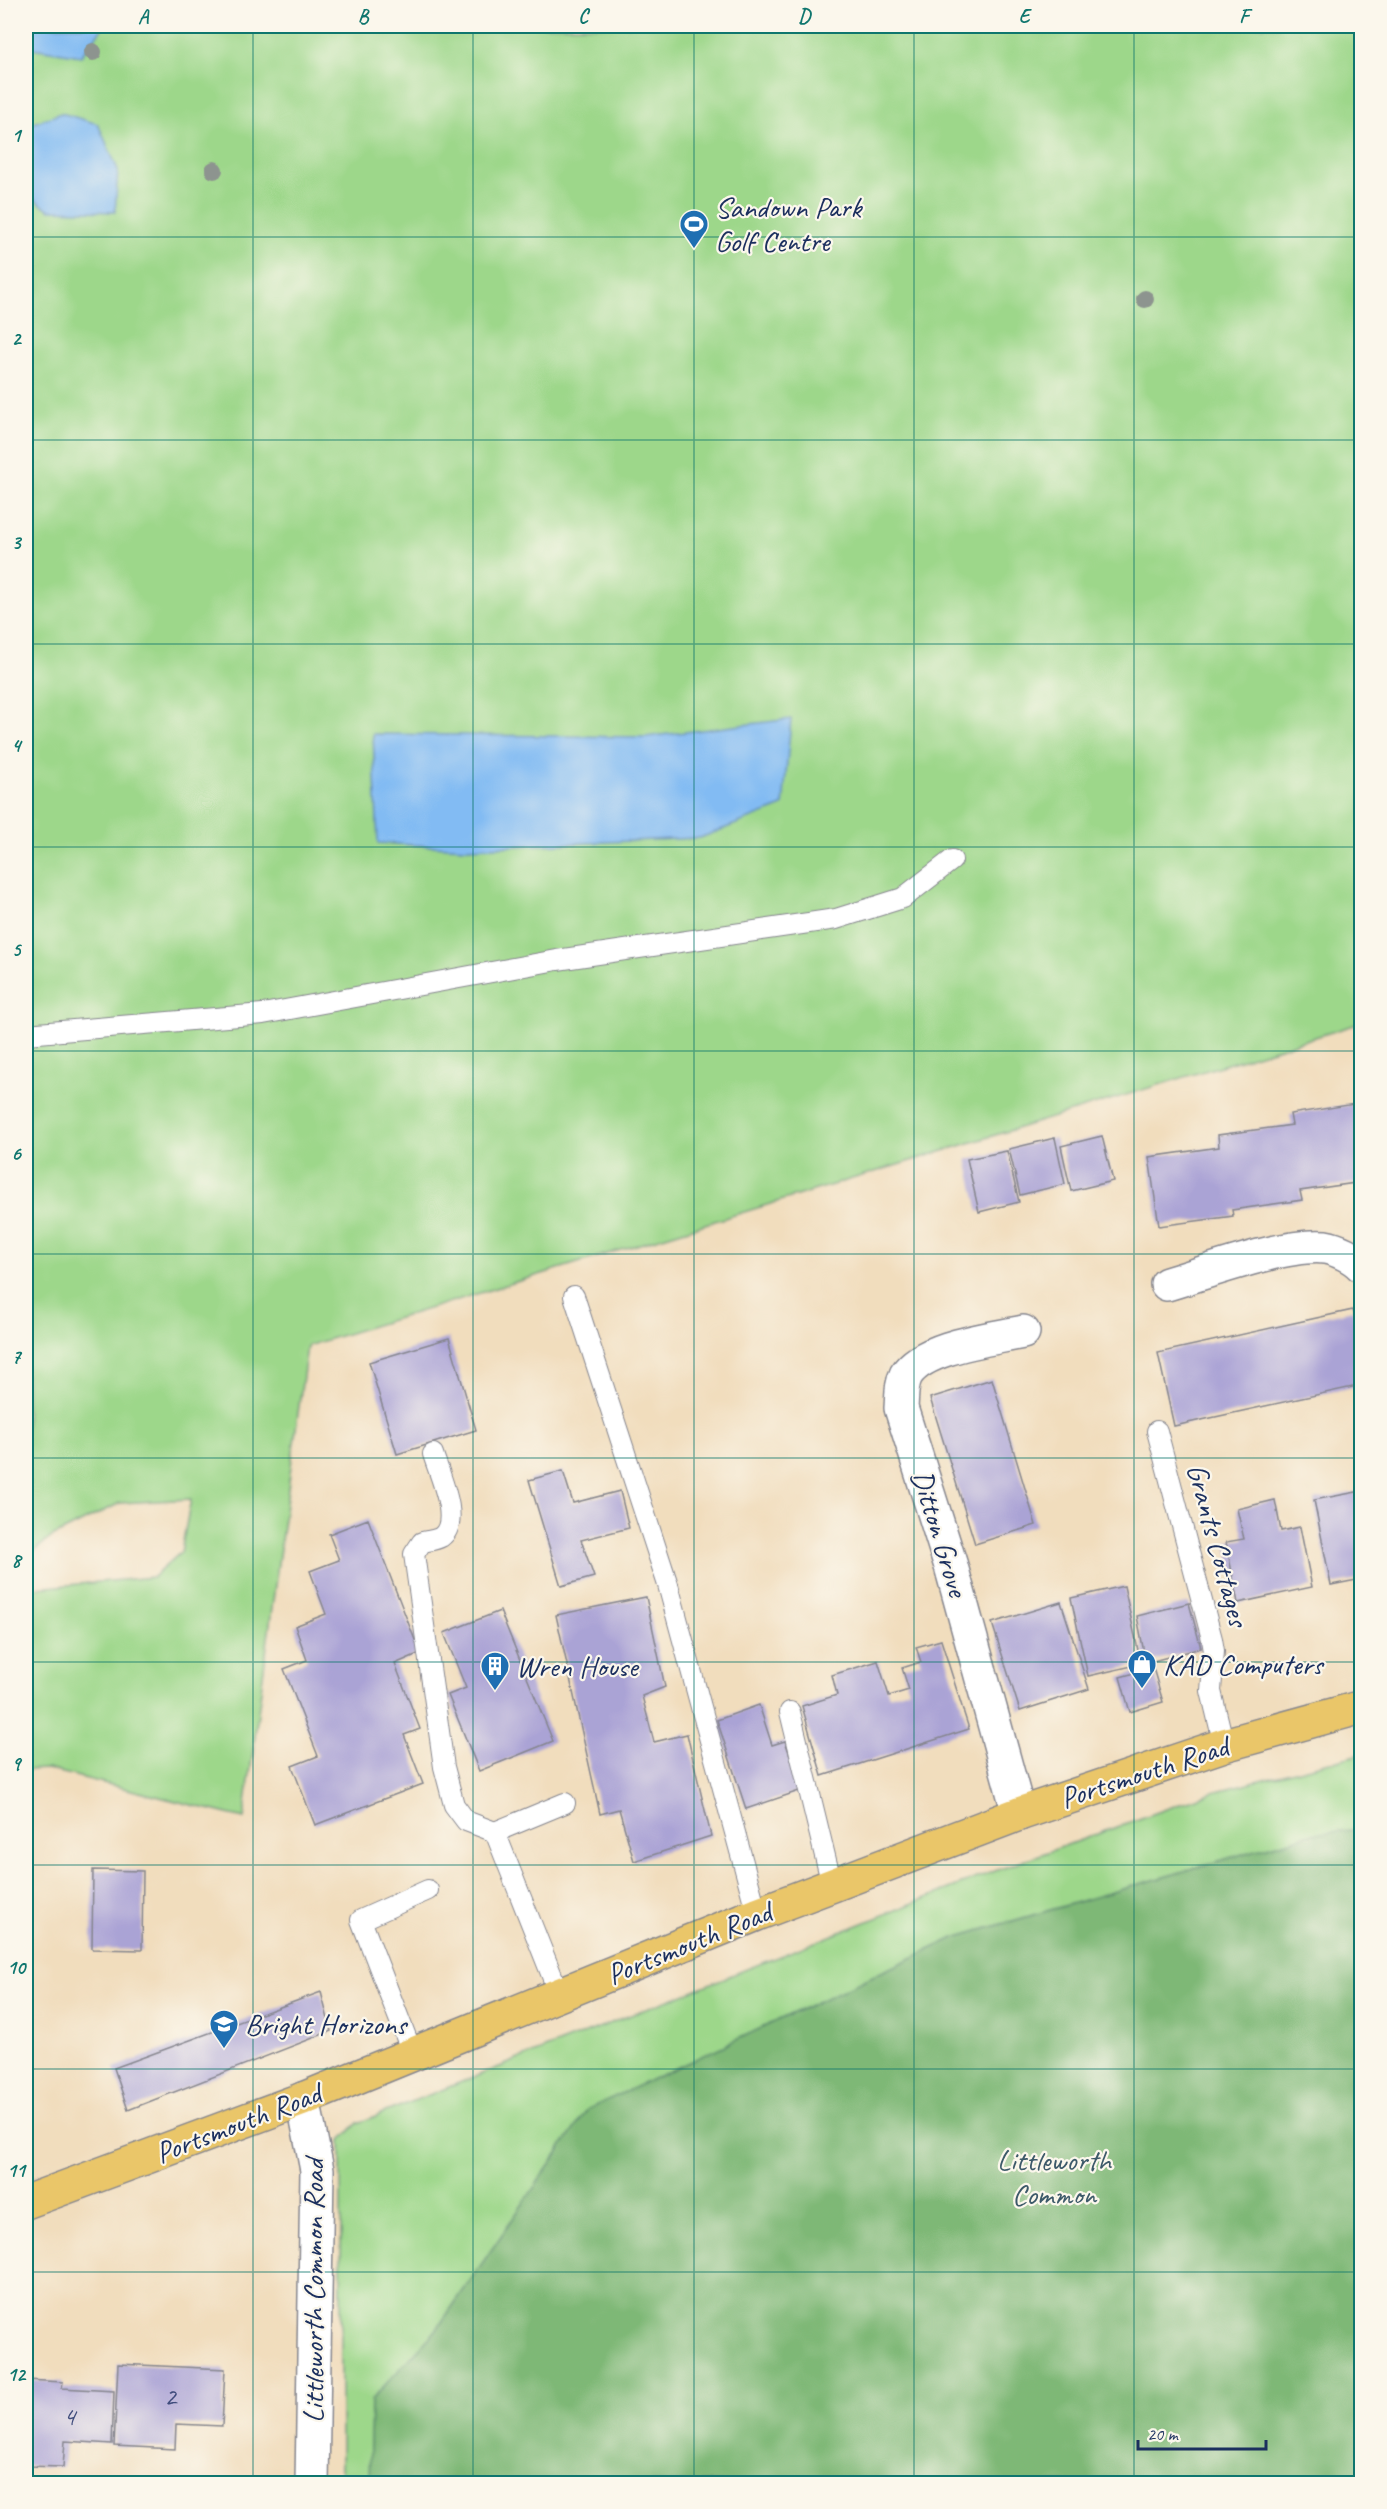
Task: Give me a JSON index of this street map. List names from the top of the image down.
{
  "streets": {
    "main road": ["Portsmouth Road"],
    "street": ["Ditton Grove", "Littleworth Common Road"],
    "lane": ["Grants Cottages"]
  },
  "crossings": [
    ["Ditton Grove", "Portsmouth Road"],
    ["Grants Cottages", "Portsmouth Road"],
    ["Portsmouth Road", "Littleworth Common Road"]
  ],
  "parks": ["Littleworth Common"],
  "places": {
    "sports": ["Sandown Park Golf Centre"],
    "shop": ["KAD Computers"],
    "building": ["Wren House"],
    "school or university": ["Bright Horizons"]
  },
  "house_numbers": ["2", "4"],
  "scale_bar": "20 m",
  "grid": {
    "columns": [
      "A",
      "B",
      "C",
      "D",
      "E",
      "F"
    ],
    "rows": [
      "1",
      "2",
      "3",
      "4",
      "5",
      "6",
      "7",
      "8",
      "9",
      "10",
      "11",
      "12"
    ]
  }
}
